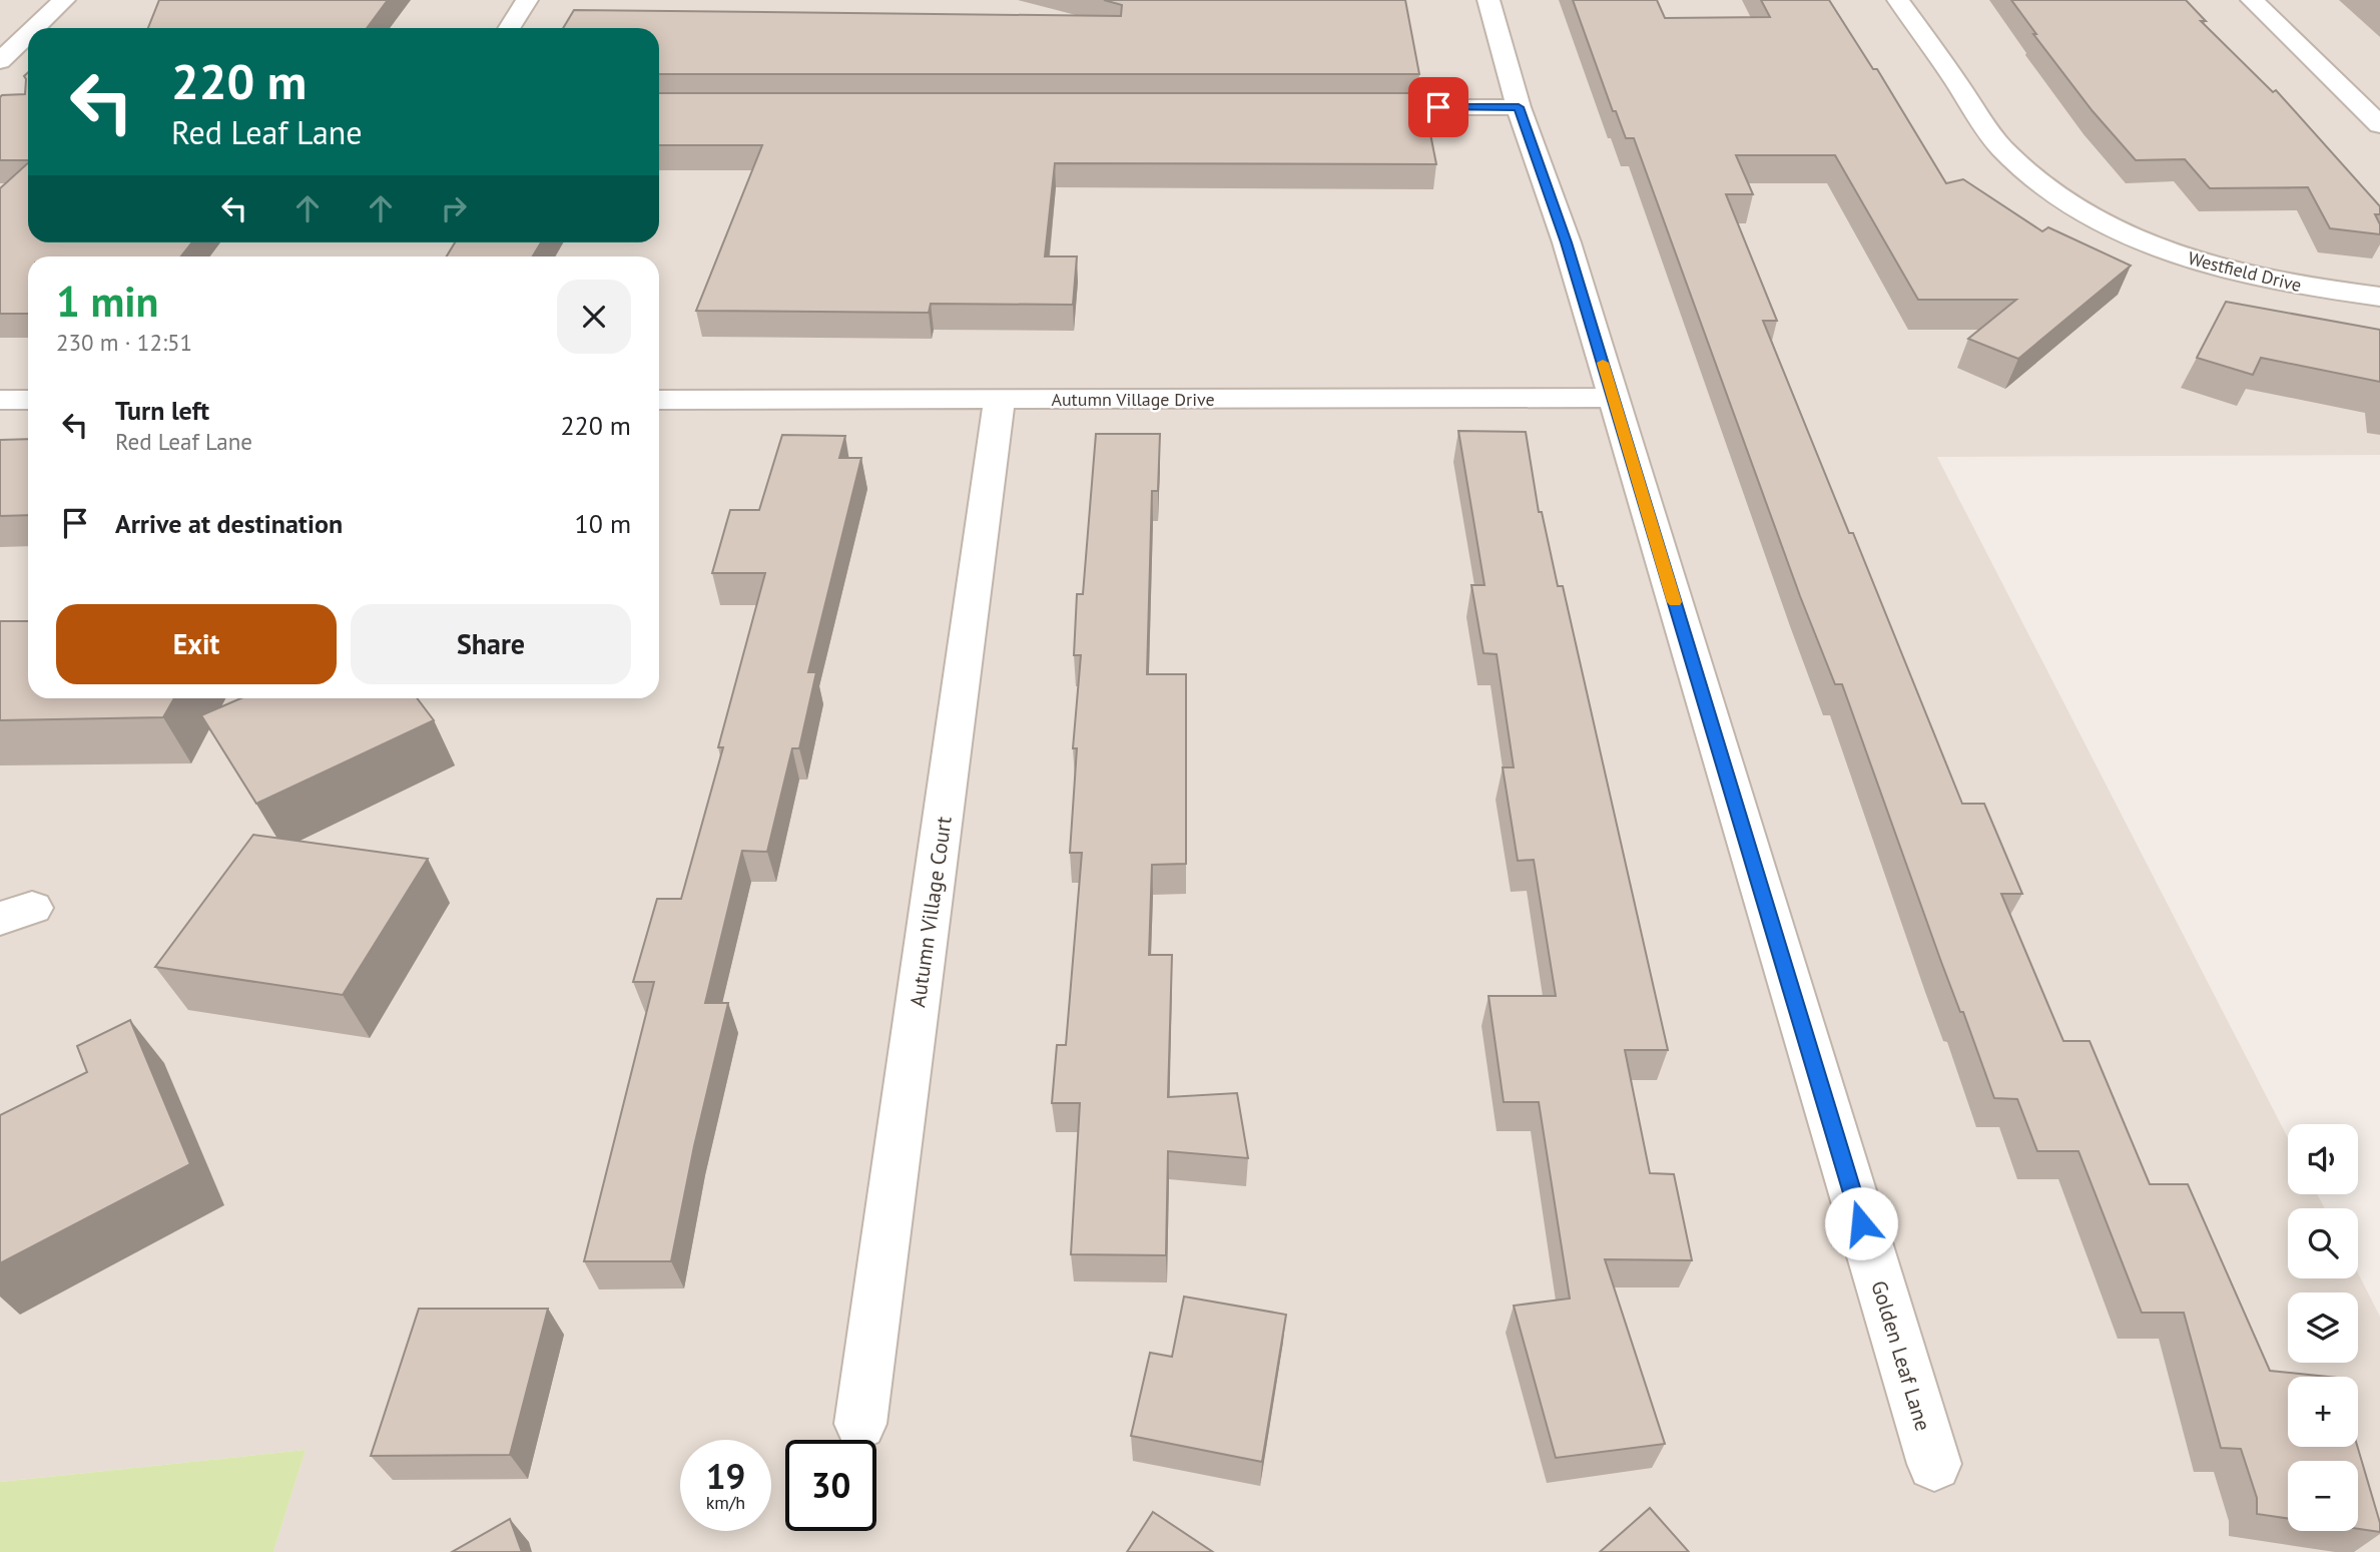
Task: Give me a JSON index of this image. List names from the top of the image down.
{
  "streets": {
    "street": [
      "Westfield Drive",
      "Autumn Village Drive",
      "Autumn Village Court",
      "Golden Leaf Lane"
    ]
  },
  "crossings": [
    ["Autumn Village Drive", "Autumn Village Court"],
    ["Autumn Village Drive", "Golden Leaf Lane"]
  ],
  "page": {
    "turn": ["220 m", "Red Leaf Lane"],
    "heading": ["1 min", "230 m · 12:51"],
    "list": [
      {
        "name": "Turn left",
        "note": "Red Leaf Lane",
        "value": "220 m"
      },
      {
        "name": "Arrive at destination",
        "value": "10 m"
      }
    ],
    "buttons": ["Exit", "Share"],
    "map_buttons": ["+", "−"],
    "speed": "19 km/h",
    "limit": "30"
  }
}
